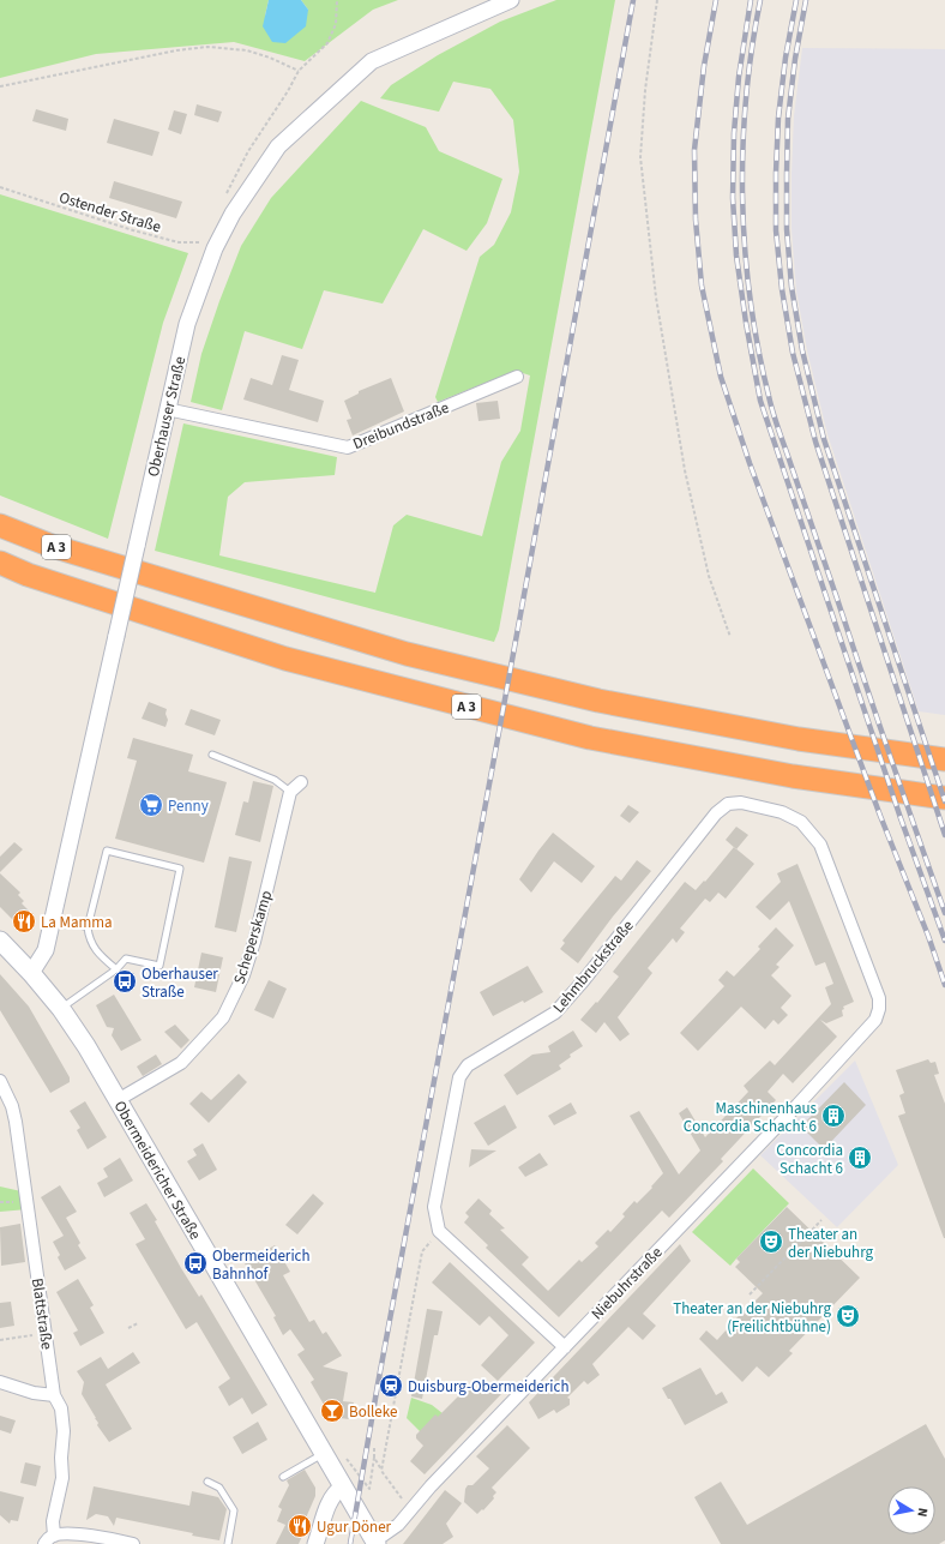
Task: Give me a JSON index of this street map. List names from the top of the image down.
{
  "streets": {
    "highway": ["A 3"],
    "main road": ["Obermeidericher Straße"],
    "street": [
      "Oberhauser Straße",
      "Dreibundstraße",
      "Scheperskamp",
      "Lehmbruckstraße",
      "Niebuhrstraße",
      "Blattstraße"
    ],
    "path": ["Ostender Straße"]
  },
  "crossings": [
    ["Ostender Straße", "Oberhauser Straße"],
    ["Oberhauser Straße", "Dreibundstraße"],
    ["Oberhauser Straße", "Obermeidericher Straße"],
    ["Scheperskamp", "Obermeidericher Straße"],
    ["Lehmbruckstraße", "Niebuhrstraße"],
    ["Obermeidericher Straße", "Niebuhrstraße"]
  ],
  "places": {
    "supermarket": ["Penny"],
    "restaurant": ["La Mamma", "Ugur Döner"],
    "bus stop": ["Oberhauser Straße", "Obermeiderich Bahnhof"],
    "building": ["Maschinenhaus Concordia Schacht 6", "Concordia Schacht 6"],
    "theatre": ["Theater an der Niebuhrg", "Theater an der Niebuhrg (Freilichtbühne)"],
    "station": ["Duisburg-Obermeiderich"],
    "bar": ["Bolleke"]
  },
  "north": "right"
}
